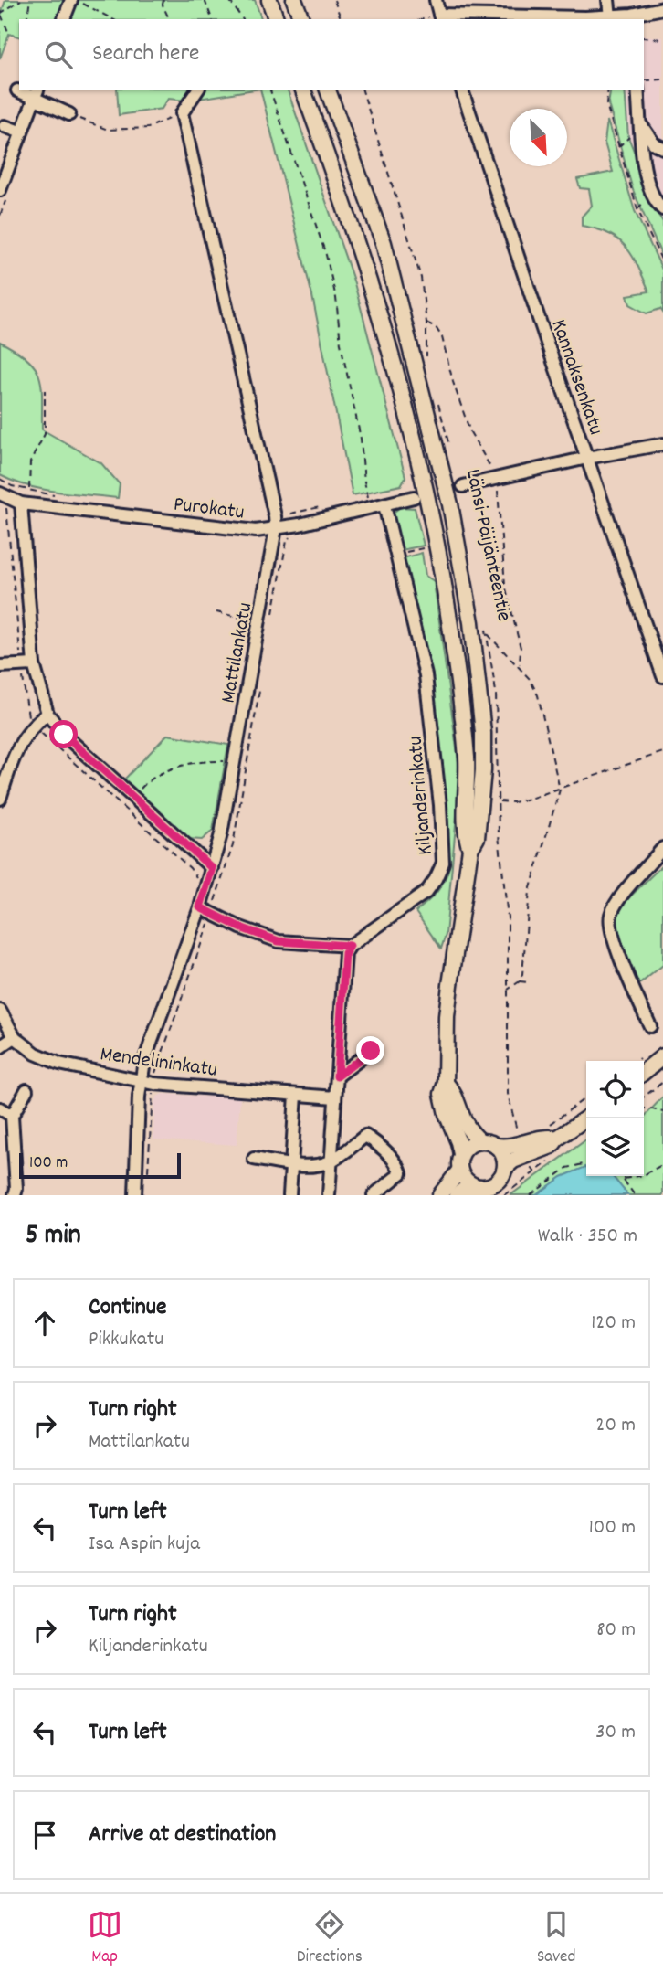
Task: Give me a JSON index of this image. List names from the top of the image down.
{
  "streets": {
    "main road": ["Länsi-Päijänteentie"],
    "street": [
      "Kannaksenkatu",
      "Purokatu",
      "Mattilankatu",
      "Kiljanderinkatu",
      "Mendelininkatu"
    ]
  },
  "crossings": [
    ["Purokatu", "Mattilankatu"],
    ["Purokatu", "Kiljanderinkatu"],
    ["Mattilankatu", "Mendelininkatu"]
  ],
  "scale_bar": "100 m",
  "north": "bottom right",
  "page": {
    "search": "Search here",
    "scale": "100 m",
    "heading": ["5 min", "Walk · 350 m"],
    "list": [
      ["Continue", "Pikkukatu", "120 m"],
      ["Turn right", "Mattilankatu", "20 m"],
      ["Turn left", "Isa Aspin kuja", "100 m"],
      ["Turn right", "Kiljanderinkatu", "80 m"],
      ["Turn left", "30 m"],
      "Arrive at destination"
    ],
    "nav": ["Map", "Directions", "Saved"]
  }
}
